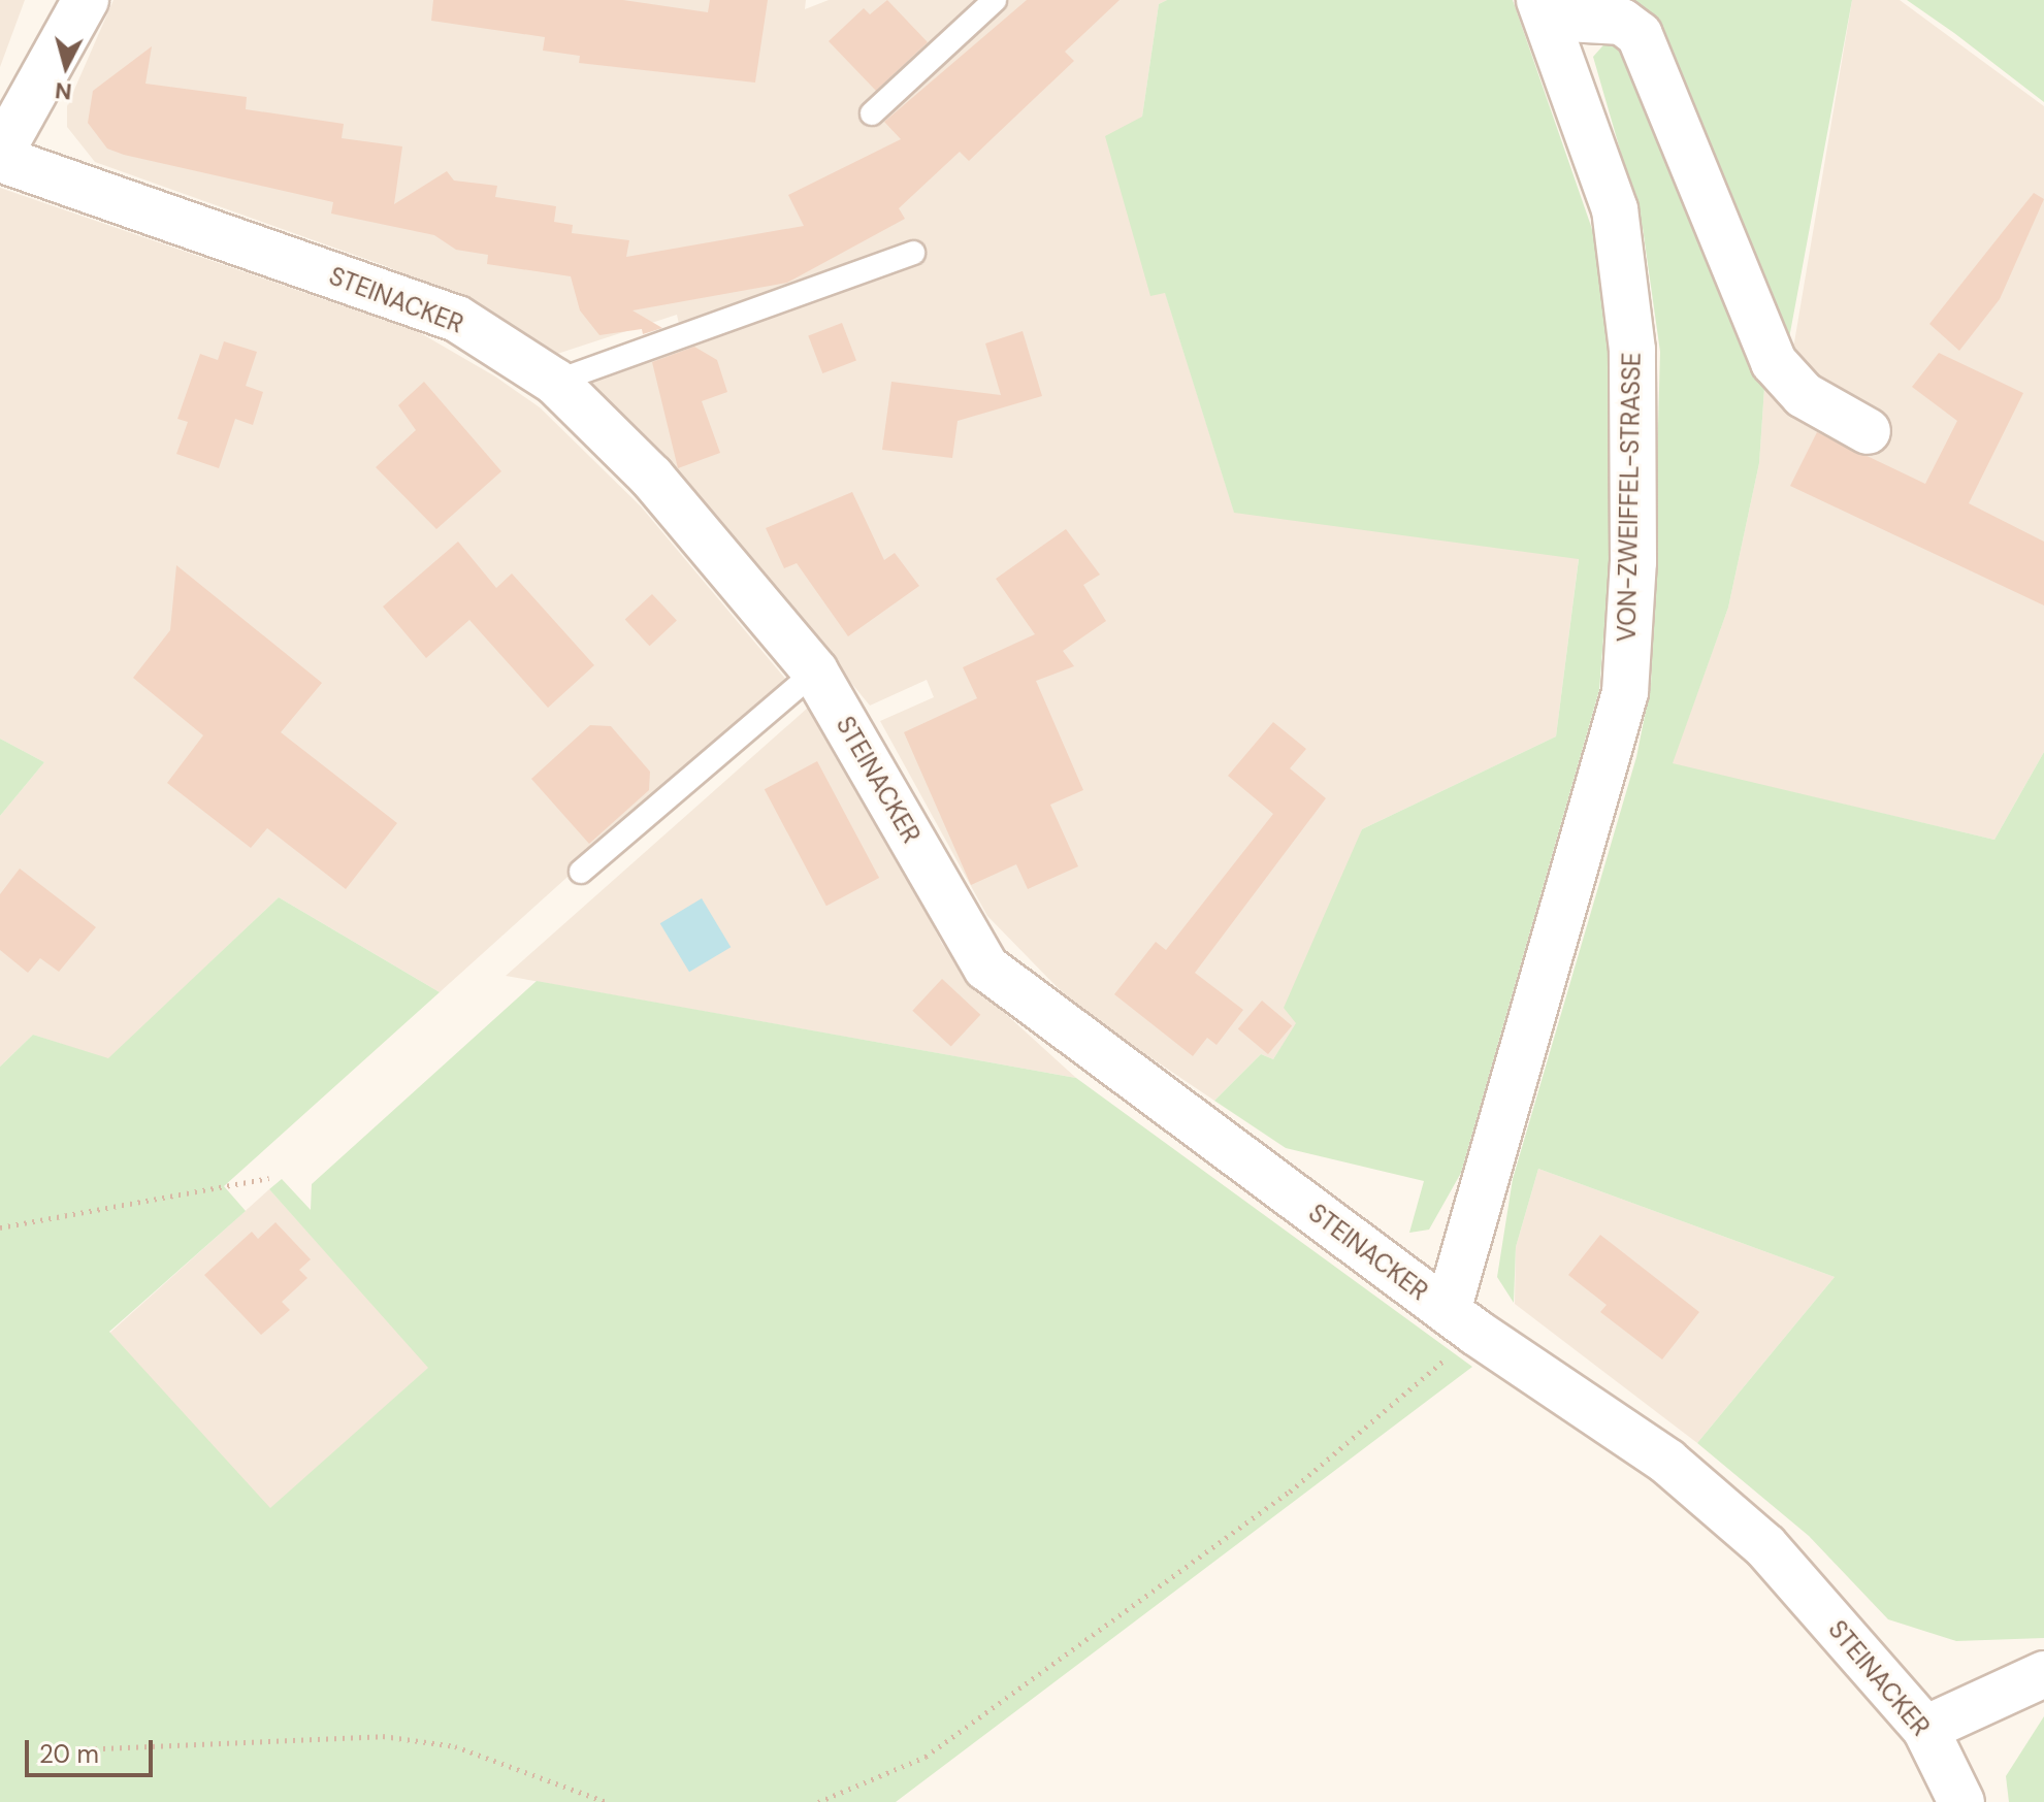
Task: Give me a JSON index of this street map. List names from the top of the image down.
{
  "streets": {
    "street": ["STEINACKER", "VON-ZWEIFFEL-STRASSE"]
  },
  "crossings": [
    ["STEINACKER", "VON-ZWEIFFEL-STRASSE"]
  ],
  "scale_bar": "20 m",
  "north": "bottom"
}
